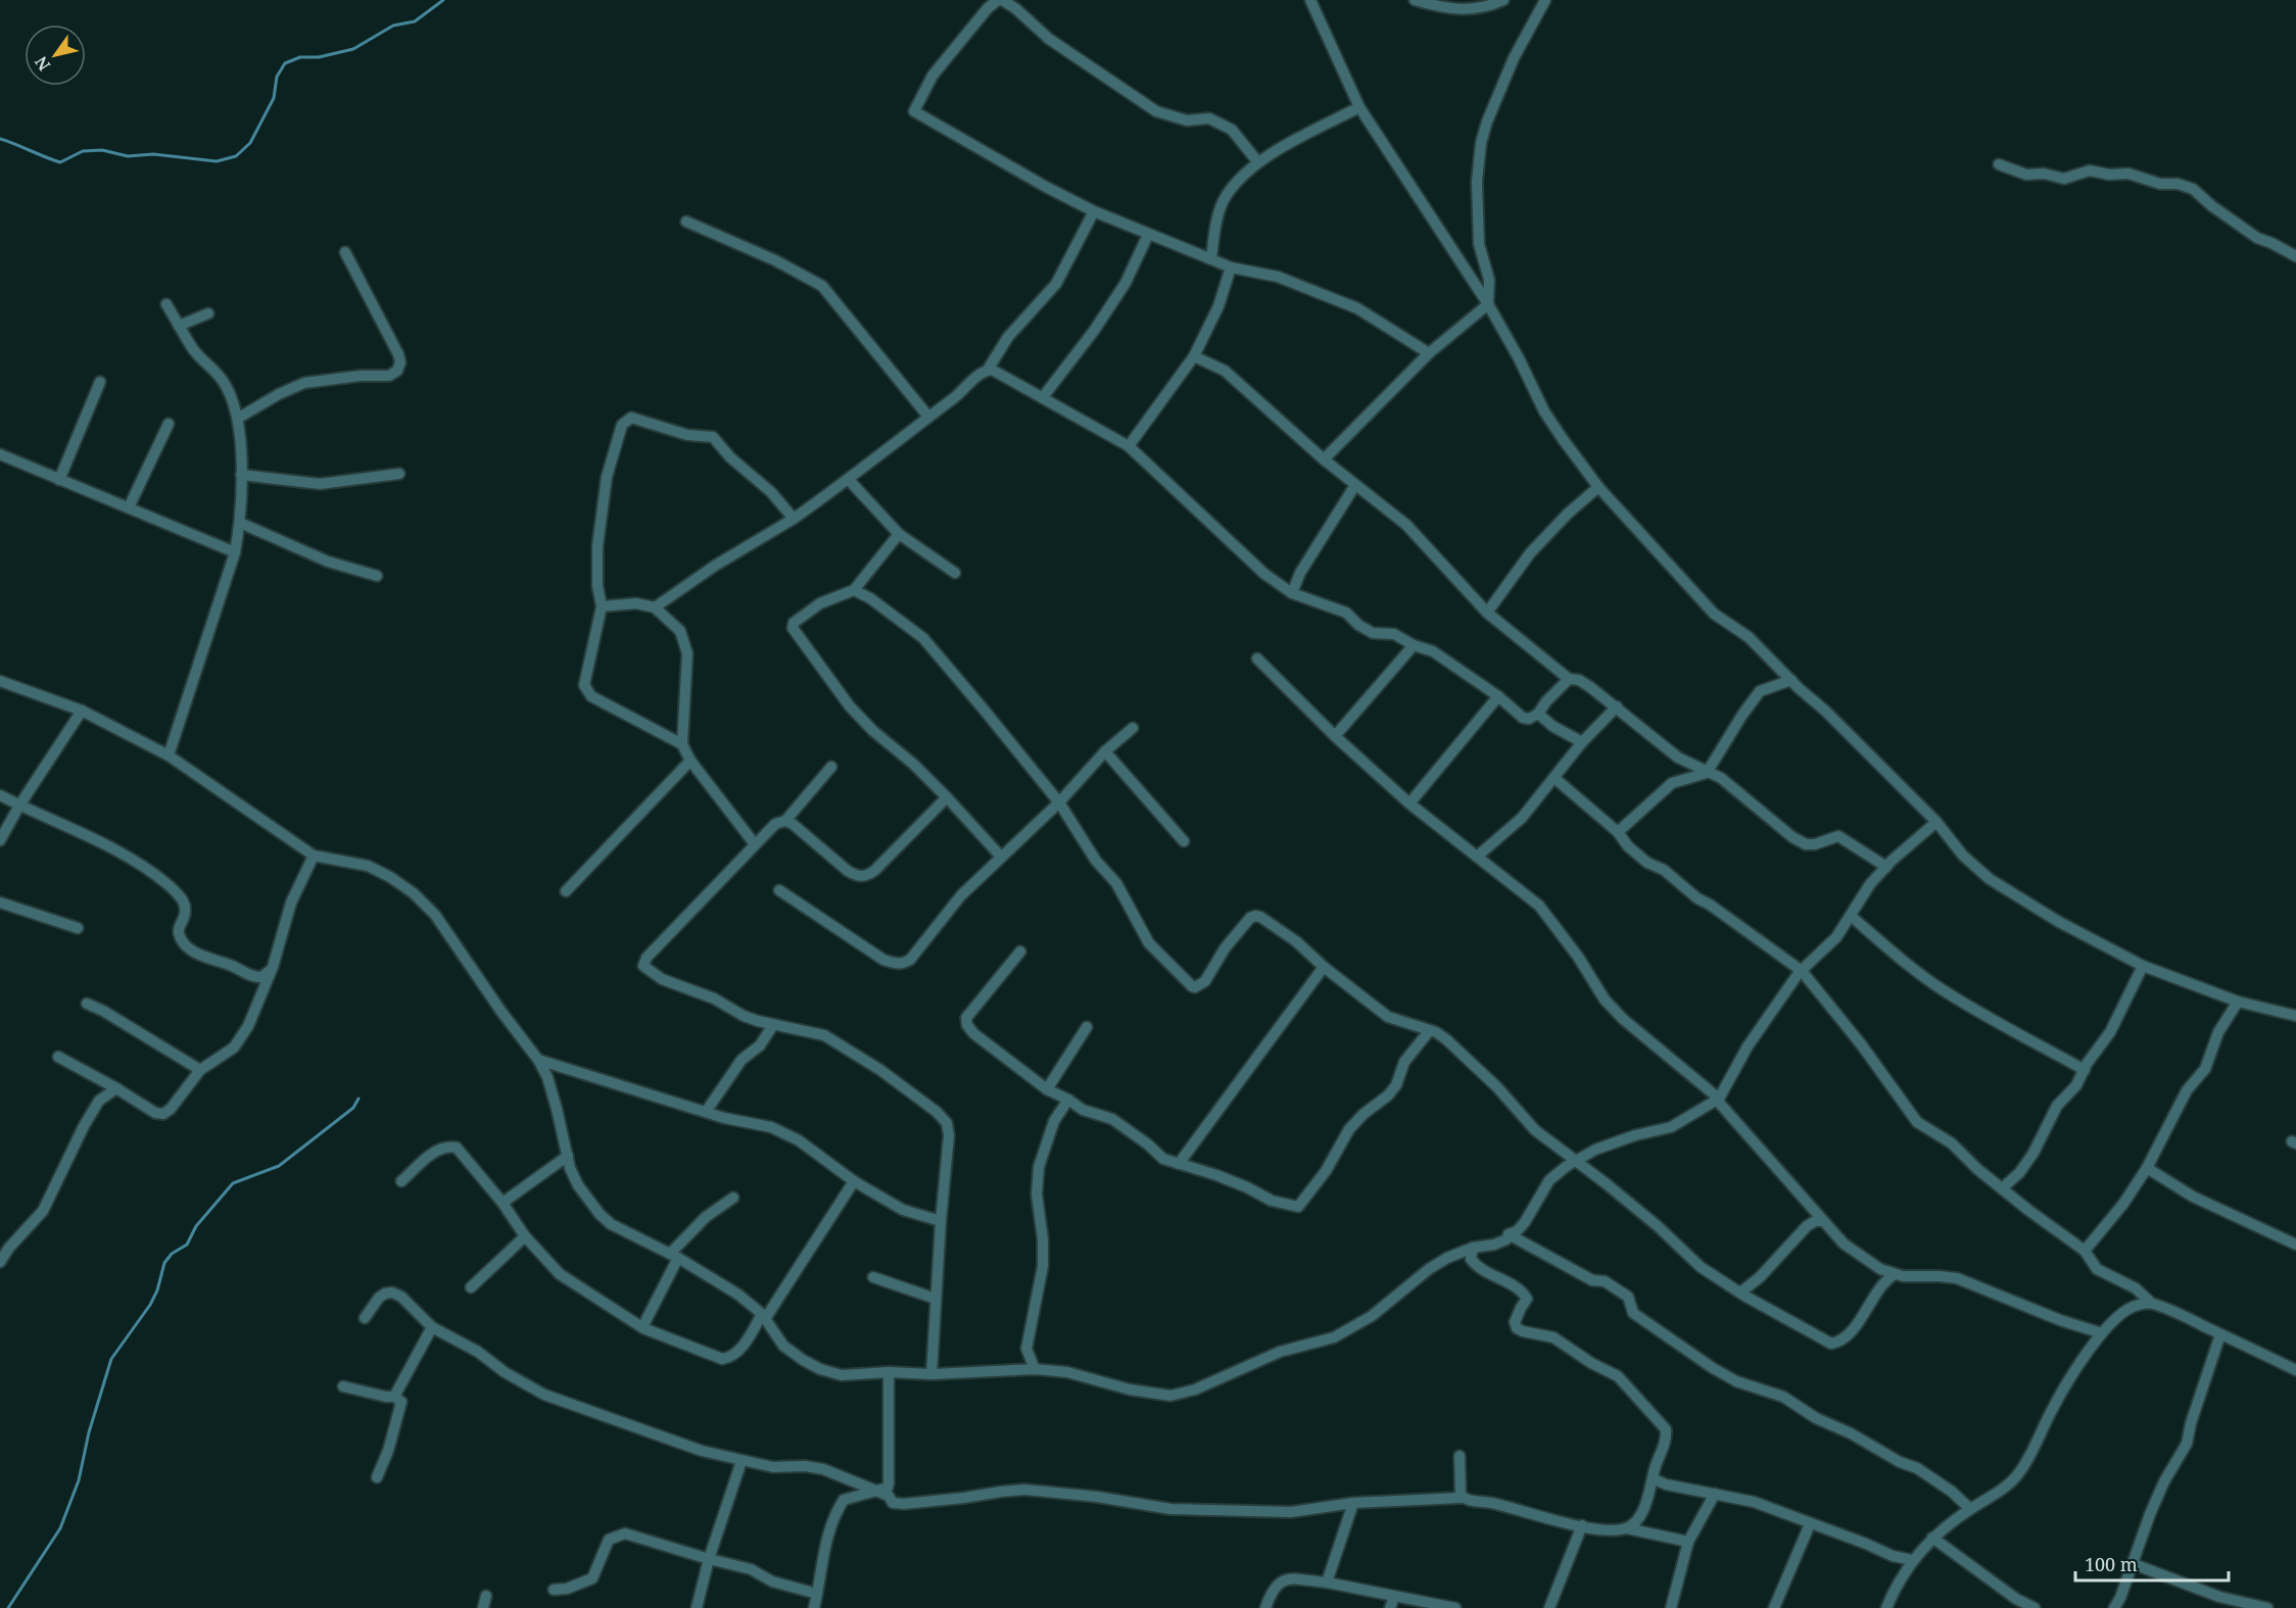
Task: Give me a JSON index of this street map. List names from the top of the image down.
{
  "scale_bar": "100 m",
  "north": "bottom left"
}
